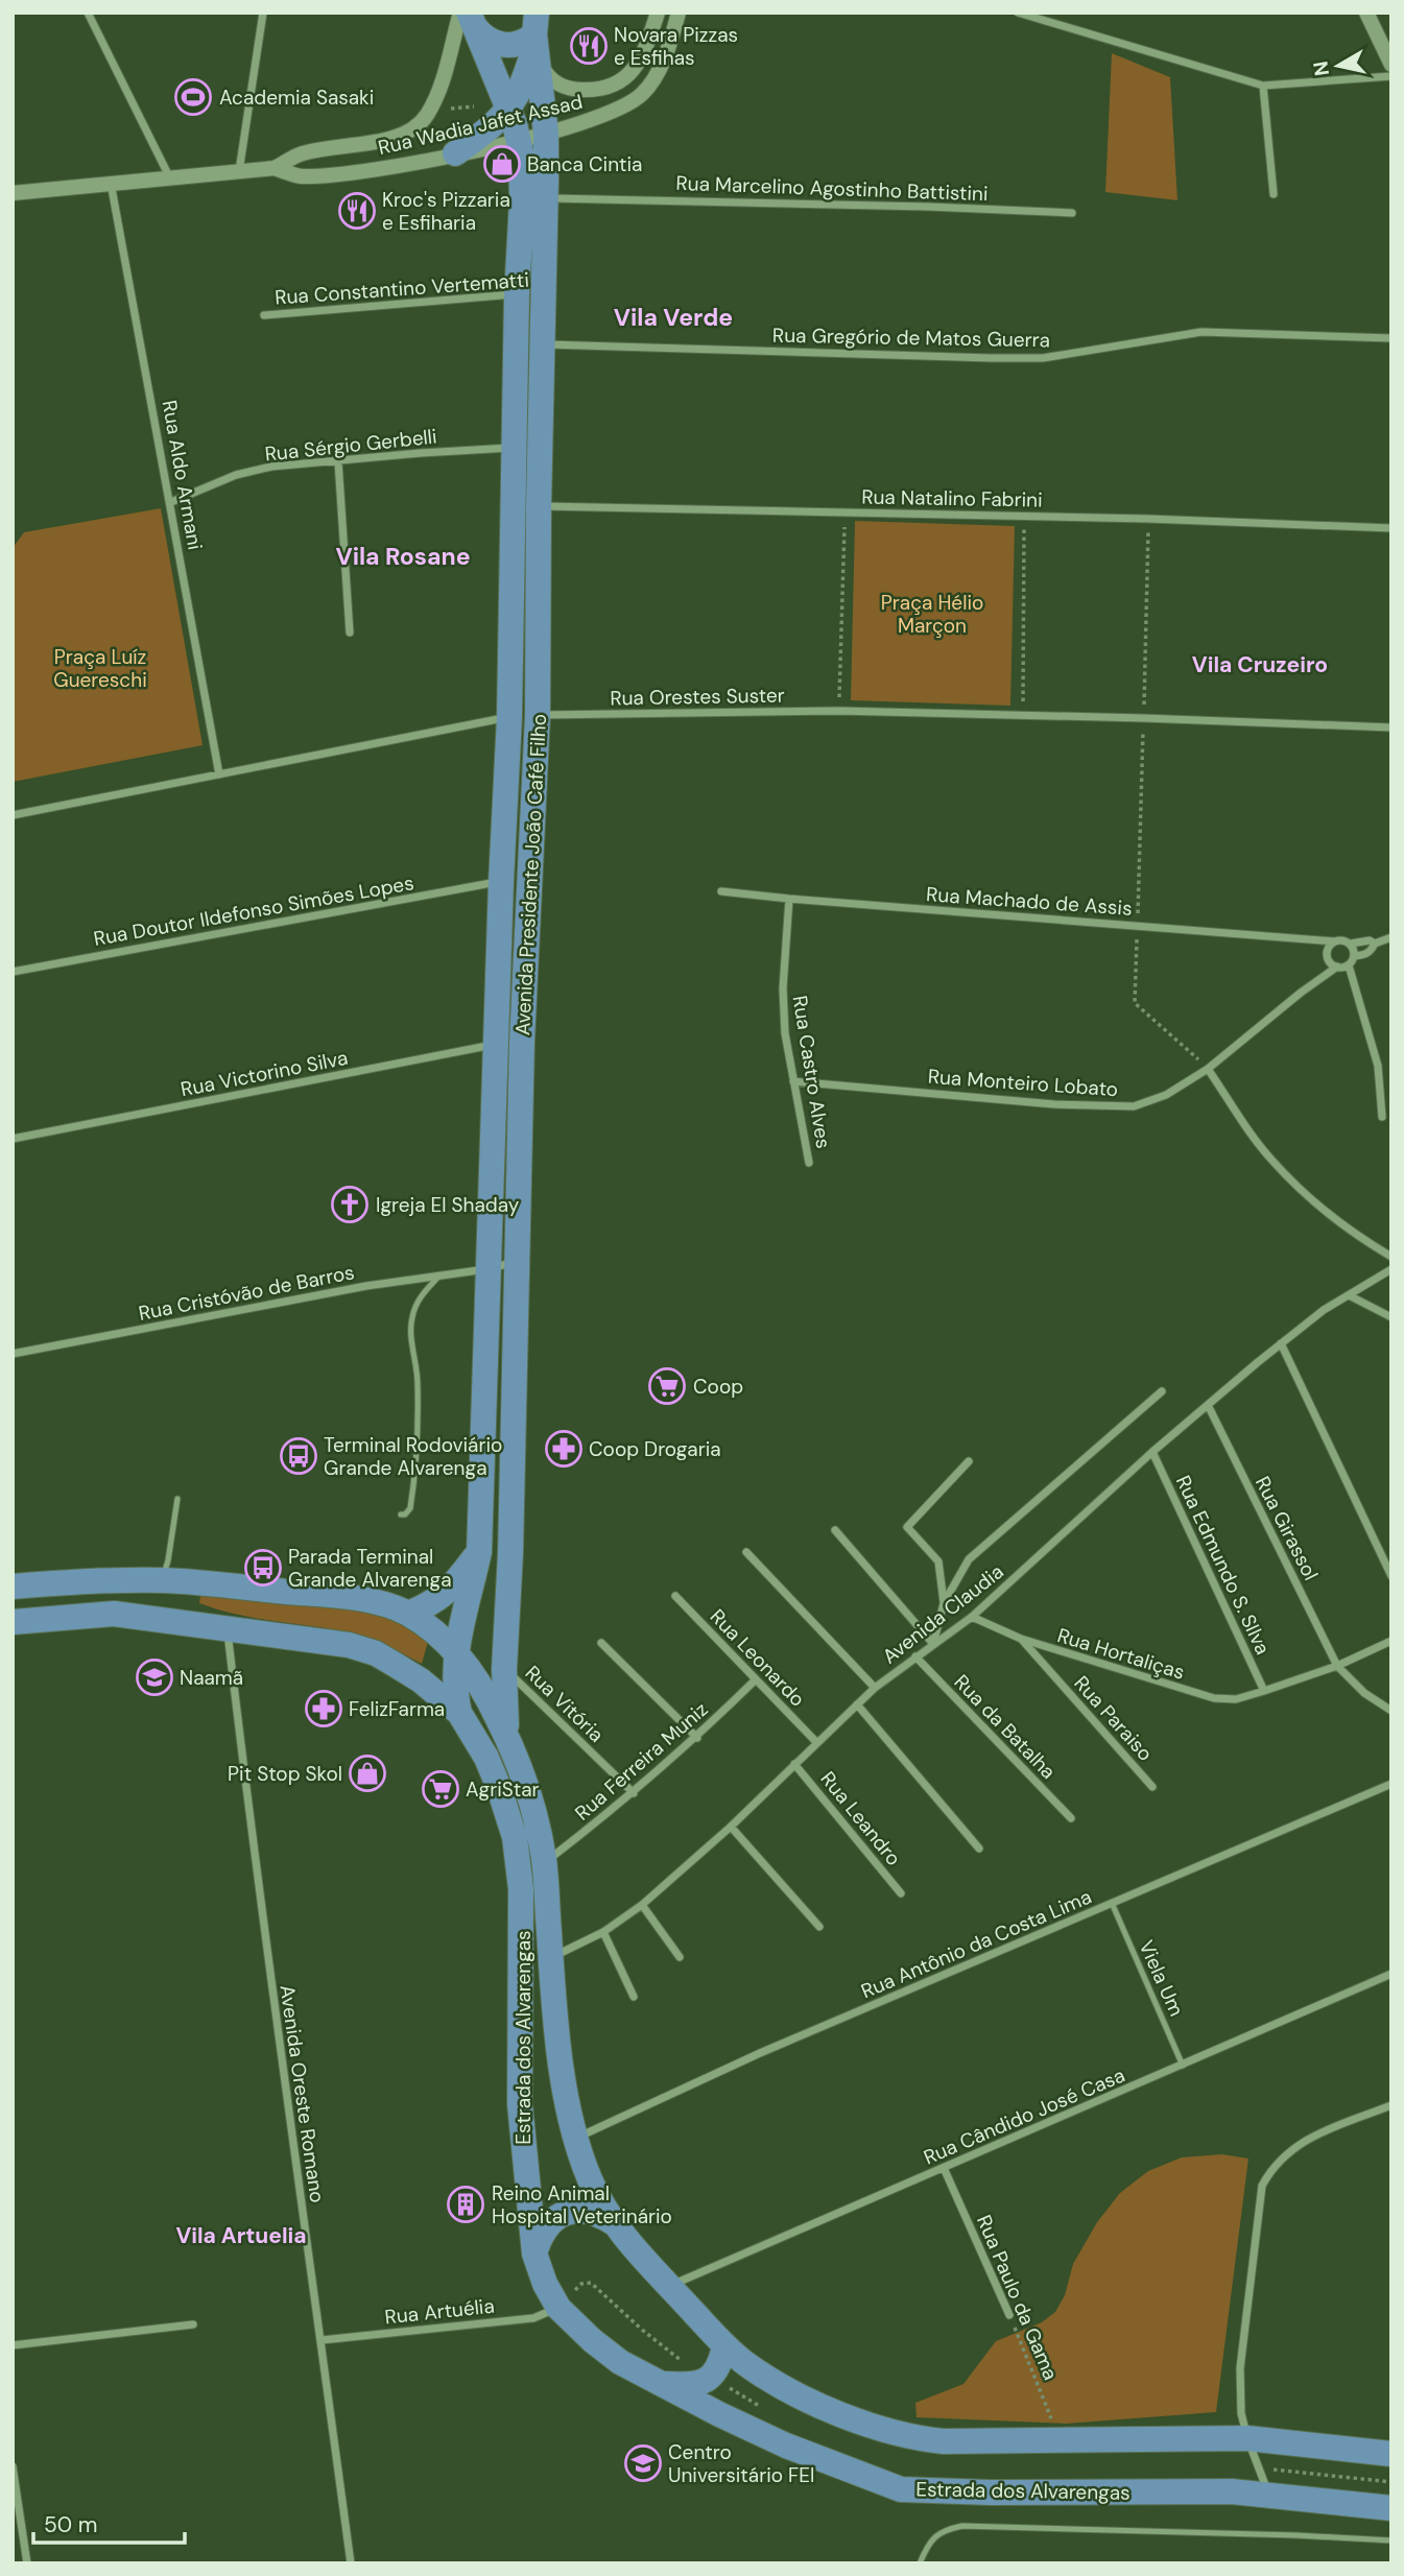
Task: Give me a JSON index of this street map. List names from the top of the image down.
{
  "streets": {
    "main road": ["Avenida Presidente João Café Filho", "Estrada dos Alvarengas"],
    "street": [
      "Rua Wadia Jafet Assad",
      "Rua Marcelino Agostinho Battistini",
      "Rua Constantino Vertematti",
      "Rua Gregório de Matos Guerra",
      "Rua Sérgio Gerbelli",
      "Rua Aldo Armani",
      "Rua Natalino Fabrini",
      "Rua Orestes Suster",
      "Rua Machado de Assis",
      "Rua Doutor Ildefonso Simões Lopes",
      "Rua Castro Alves",
      "Rua Victorino Silva",
      "Rua Monteiro Lobato",
      "Rua Cristóvão de Barros",
      "Rua Girassol",
      "Rua Edmundo S. SIlva",
      "Avenida Claudia",
      "Rua Hortaliças",
      "Rua Leonardo",
      "Rua Vitória",
      "Rua Paraiso",
      "Rua da Batalha",
      "Rua Ferreira Muniz",
      "Rua Leandro",
      "Rua Antônio da Costa Lima",
      "Avenida Oreste Romano",
      "Rua Cândido José Casa",
      "Rua Paulo da Gama",
      "Rua Artuélia"
    ],
    "lane": ["Viela Um"]
  },
  "crossings": [
    ["Rua Wadia Jafet Assad", "Rua Aldo Armani"],
    ["Rua Wadia Jafet Assad", "Avenida Presidente João Café Filho"],
    ["Rua Marcelino Agostinho Battistini", "Avenida Presidente João Café Filho"],
    ["Rua Constantino Vertematti", "Avenida Presidente João Café Filho"],
    ["Rua Gregório de Matos Guerra", "Avenida Presidente João Café Filho"],
    ["Rua Sérgio Gerbelli", "Rua Aldo Armani"],
    ["Rua Sérgio Gerbelli", "Avenida Presidente João Café Filho"],
    ["Rua Aldo Armani", "Rua Orestes Suster"],
    ["Rua Natalino Fabrini", "Avenida Presidente João Café Filho"],
    ["Rua Orestes Suster", "Avenida Presidente João Café Filho"],
    ["Avenida Presidente João Café Filho", "Rua Doutor Ildefonso Simões Lopes"],
    ["Avenida Presidente João Café Filho", "Rua Victorino Silva"],
    ["Avenida Presidente João Café Filho", "Rua Cristóvão de Barros"],
    ["Avenida Presidente João Café Filho", "Rua Vitória"],
    ["Avenida Presidente João Café Filho", "Estrada dos Alvarengas"],
    ["Rua Machado de Assis", "Rua Castro Alves"],
    ["Rua Machado de Assis", "Rua Monteiro Lobato"],
    ["Rua Castro Alves", "Rua Monteiro Lobato"],
    ["Rua Girassol", "Avenida Claudia"],
    ["Rua Girassol", "Rua Hortaliças"],
    ["Rua Edmundo S. SIlva", "Avenida Claudia"],
    ["Rua Edmundo S. SIlva", "Rua Hortaliças"],
    ["Avenida Claudia", "Rua Hortaliças"],
    ["Avenida Claudia", "Rua Leonardo"],
    ["Avenida Claudia", "Rua da Batalha"],
    ["Avenida Claudia", "Rua Leandro"],
    ["Avenida Claudia", "Estrada dos Alvarengas"],
    ["Rua Hortaliças", "Rua Paraiso"],
    ["Rua Leonardo", "Rua Ferreira Muniz"],
    ["Rua Vitória", "Rua Ferreira Muniz"],
    ["Rua Ferreira Muniz", "Estrada dos Alvarengas"],
    ["Rua Antônio da Costa Lima", "Viela Um"],
    ["Rua Antônio da Costa Lima", "Estrada dos Alvarengas"],
    ["Viela Um", "Rua Cândido José Casa"],
    ["Estrada dos Alvarengas", "Avenida Oreste Romano"],
    ["Estrada dos Alvarengas", "Rua Cândido José Casa"],
    ["Estrada dos Alvarengas", "Rua Paulo da Gama"],
    ["Estrada dos Alvarengas", "Rua Artuélia"],
    ["Avenida Oreste Romano", "Rua Artuélia"],
    ["Rua Cândido José Casa", "Rua Paulo da Gama"]
  ],
  "districts": [
    "Vila Verde",
    "Vila Rosane",
    "Vila Cruzeiro",
    "Vila Artuelia"
  ],
  "parks": ["Praça Hélio Marçon", "Praça Luíz Guereschi"],
  "places": {
    "restaurant": ["Novara Pizzas e Esfihas", "Kroc's Pizzaria e Esfiharia"],
    "sports": ["Academia Sasaki"],
    "shop": ["Banca Cintia", "Pit Stop Skol"],
    "church": ["Igreja El Shaday"],
    "supermarket": ["Coop", "AgriStar"],
    "pharmacy": ["Coop Drogaria", "FelizFarma"],
    "bus stop": ["Terminal Rodoviário Grande Alvarenga", "Parada Terminal Grande Alvarenga"],
    "school or university": ["Naamã", "Centro Universitário FEI"],
    "building": ["Reino Animal Hospital Veterinário"]
  },
  "scale_bar": "50 m",
  "north": "left"
}
